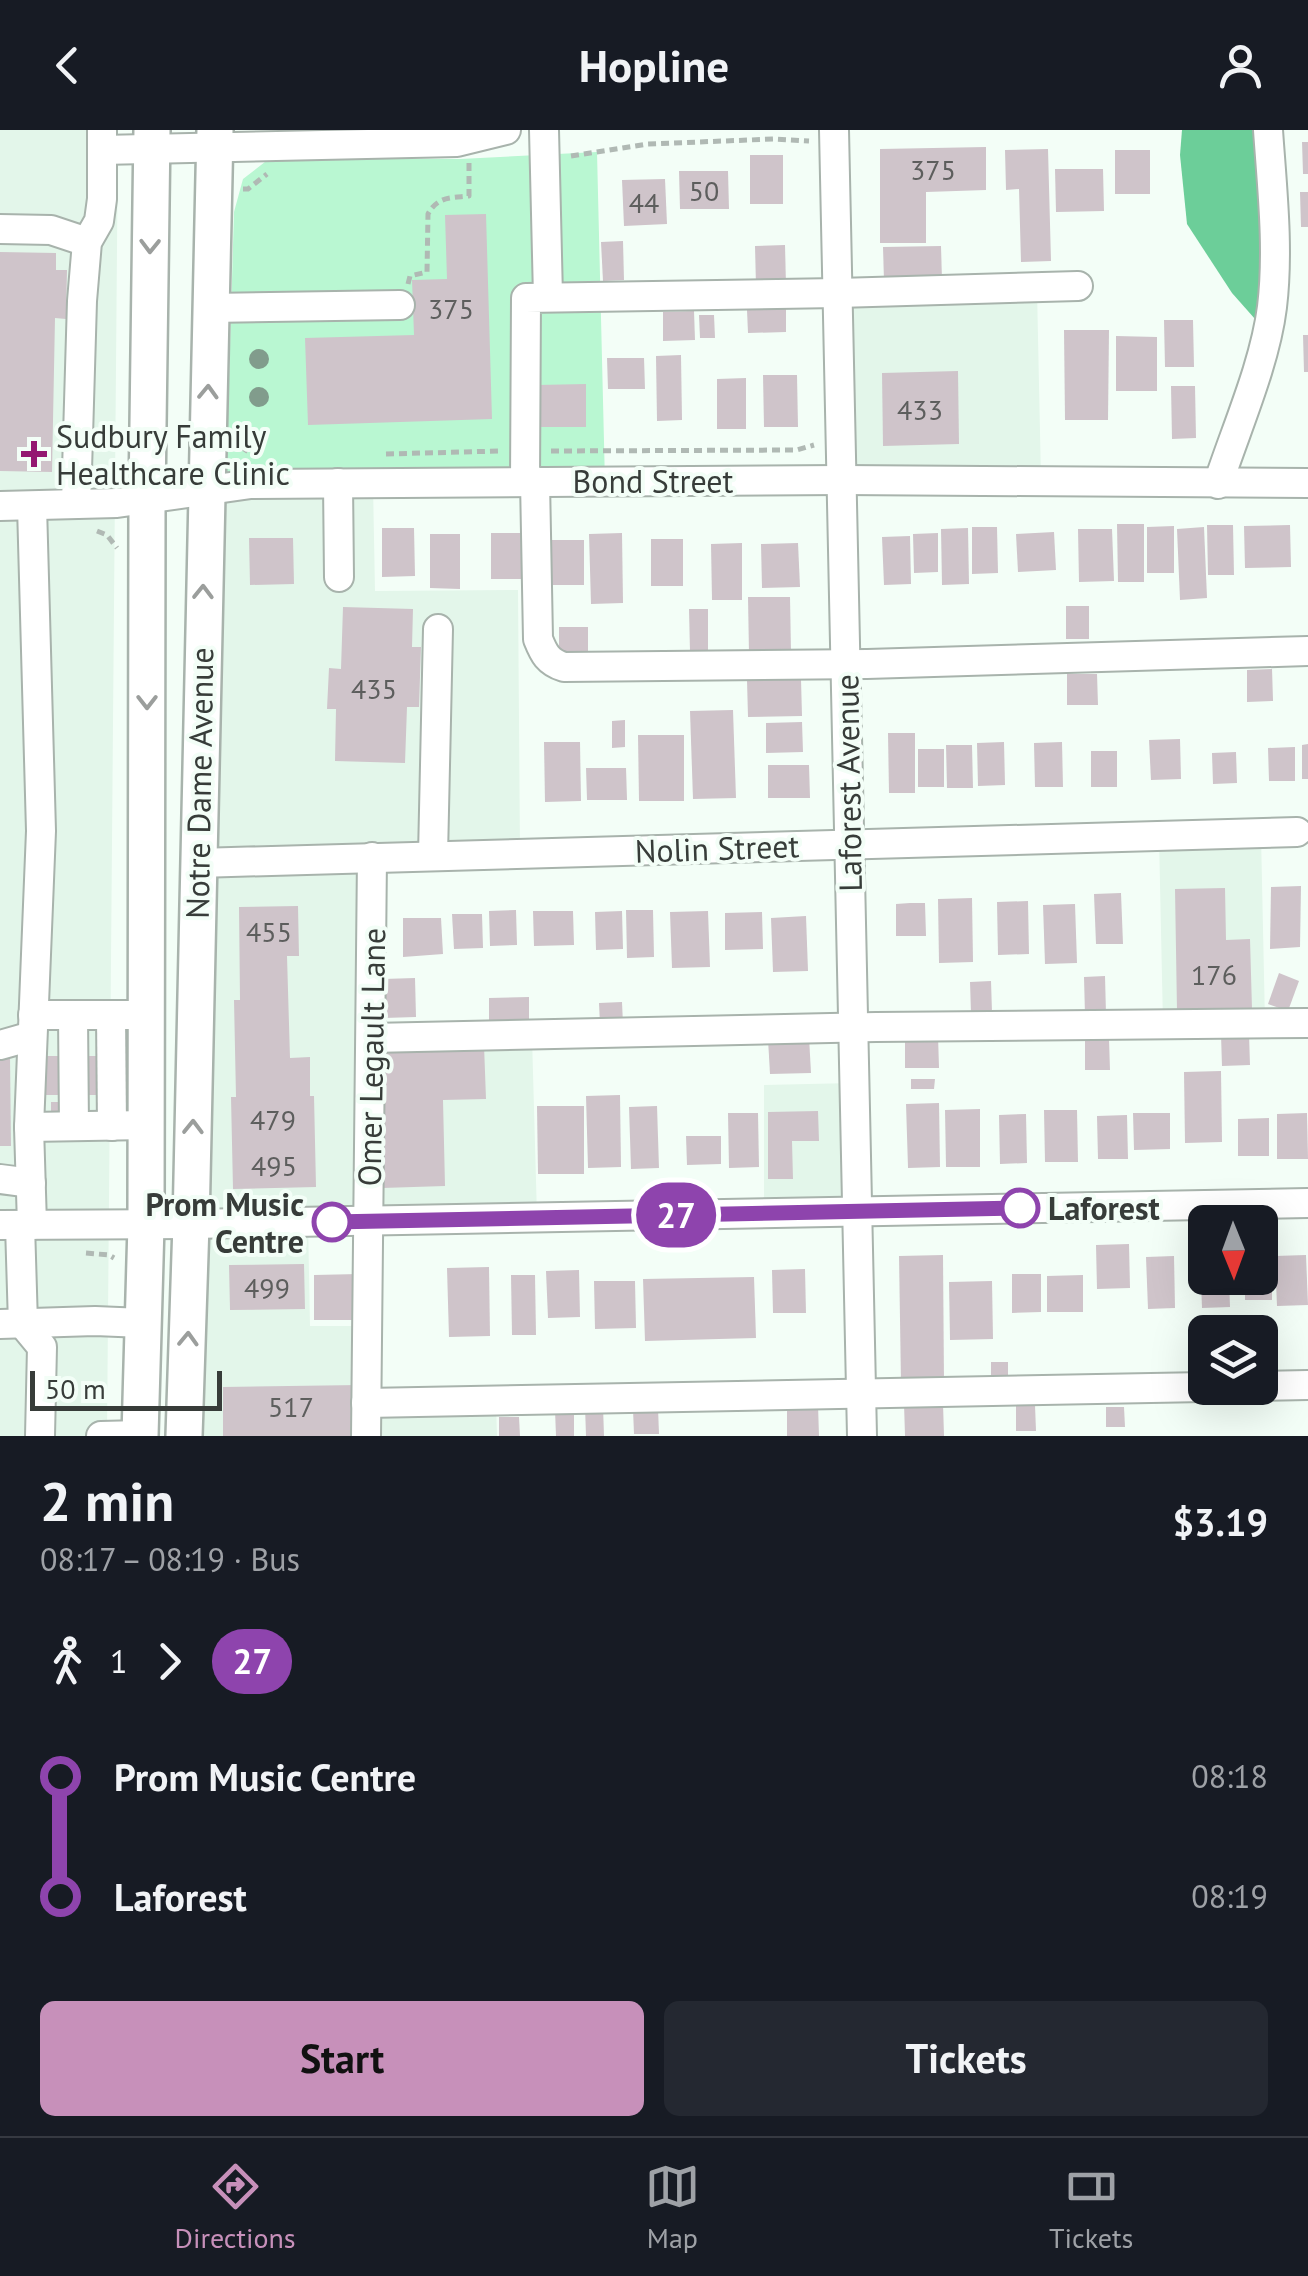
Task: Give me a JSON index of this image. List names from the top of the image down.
{
  "streets": {
    "main road": ["Notre Dame Avenue"],
    "street": [
      "Bond Street",
      "Laforest Avenue",
      "Nolin Street",
      "Omer Legault Lane"
    ]
  },
  "crossings": [
    ["Bond Street", "Notre Dame Avenue"],
    ["Bond Street", "Laforest Avenue"],
    ["Notre Dame Avenue", "Nolin Street"],
    ["Laforest Avenue", "Nolin Street"],
    ["Nolin Street", "Omer Legault Lane"]
  ],
  "places": {
    "health": ["Sudbury Family Healthcare Clinic"],
    "other": ["Laforest", "Prom Music Centre"]
  },
  "lines": ["bus line 27"],
  "house_numbers": [
    "375",
    "50",
    "44",
    "375",
    "433",
    "435",
    "455",
    "176",
    "479",
    "495",
    "499",
    "517"
  ],
  "scale_bar": "50 m",
  "north": "bottom",
  "page": {
    "header": "Hopline",
    "on_map": "27",
    "scale": "50 m",
    "heading": ["2 min", "08:17 – 08:19 · Bus", "$3.19"],
    "legs": ["1", "27"],
    "list": [
      {
        "name": "Prom Music Centre",
        "value": "08:18"
      },
      {
        "name": "Laforest",
        "value": "08:19"
      }
    ],
    "buttons": ["Start", "Tickets"],
    "tabs": ["Directions", "Map", "Tickets"]
  }
}
